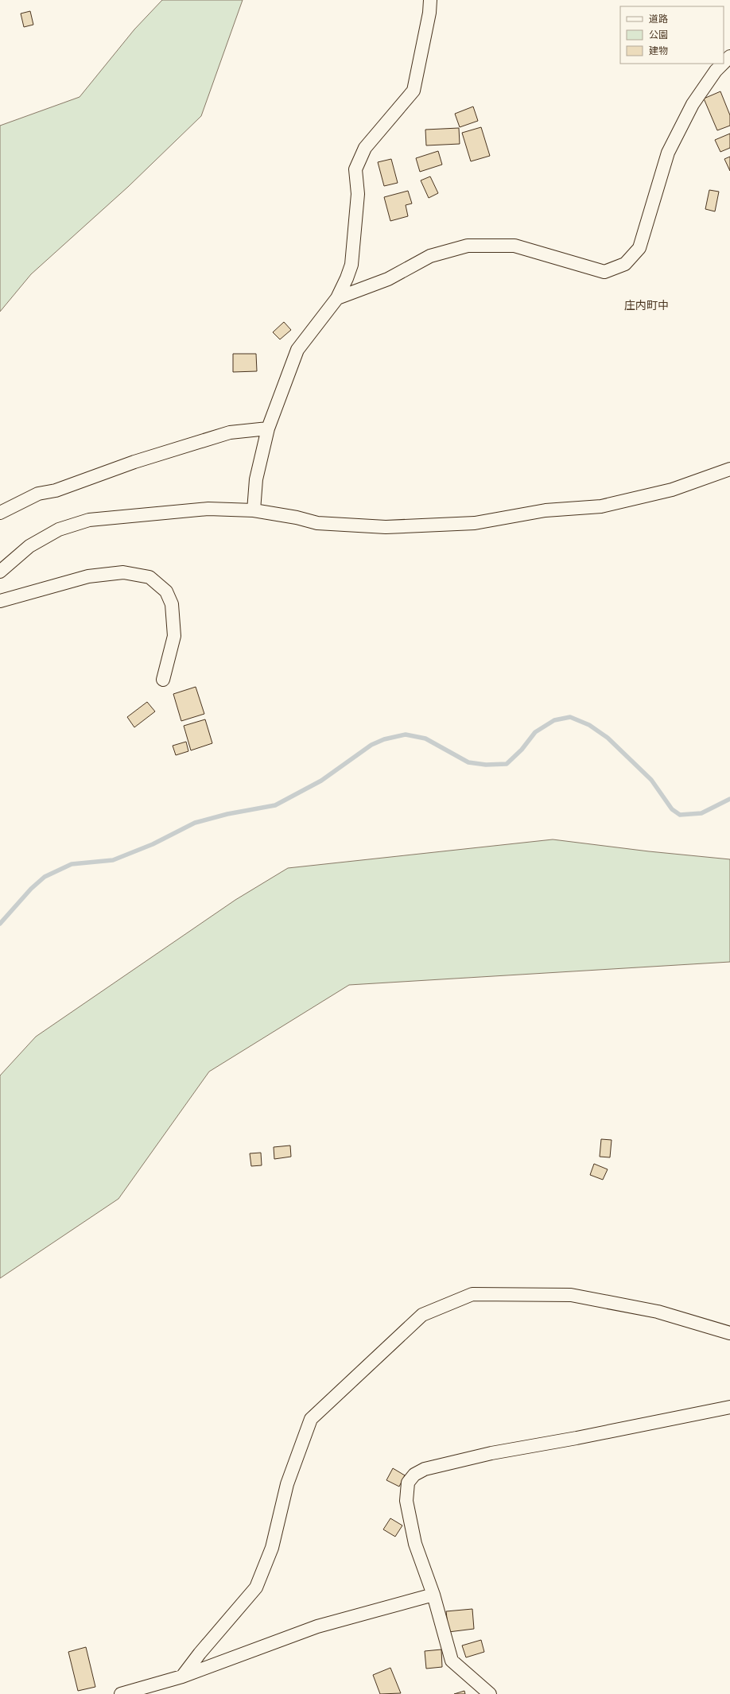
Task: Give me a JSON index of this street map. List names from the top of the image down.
{
  "districts": ["庄内町中"],
  "legend": ["道路", "公園", "建物"]
}
